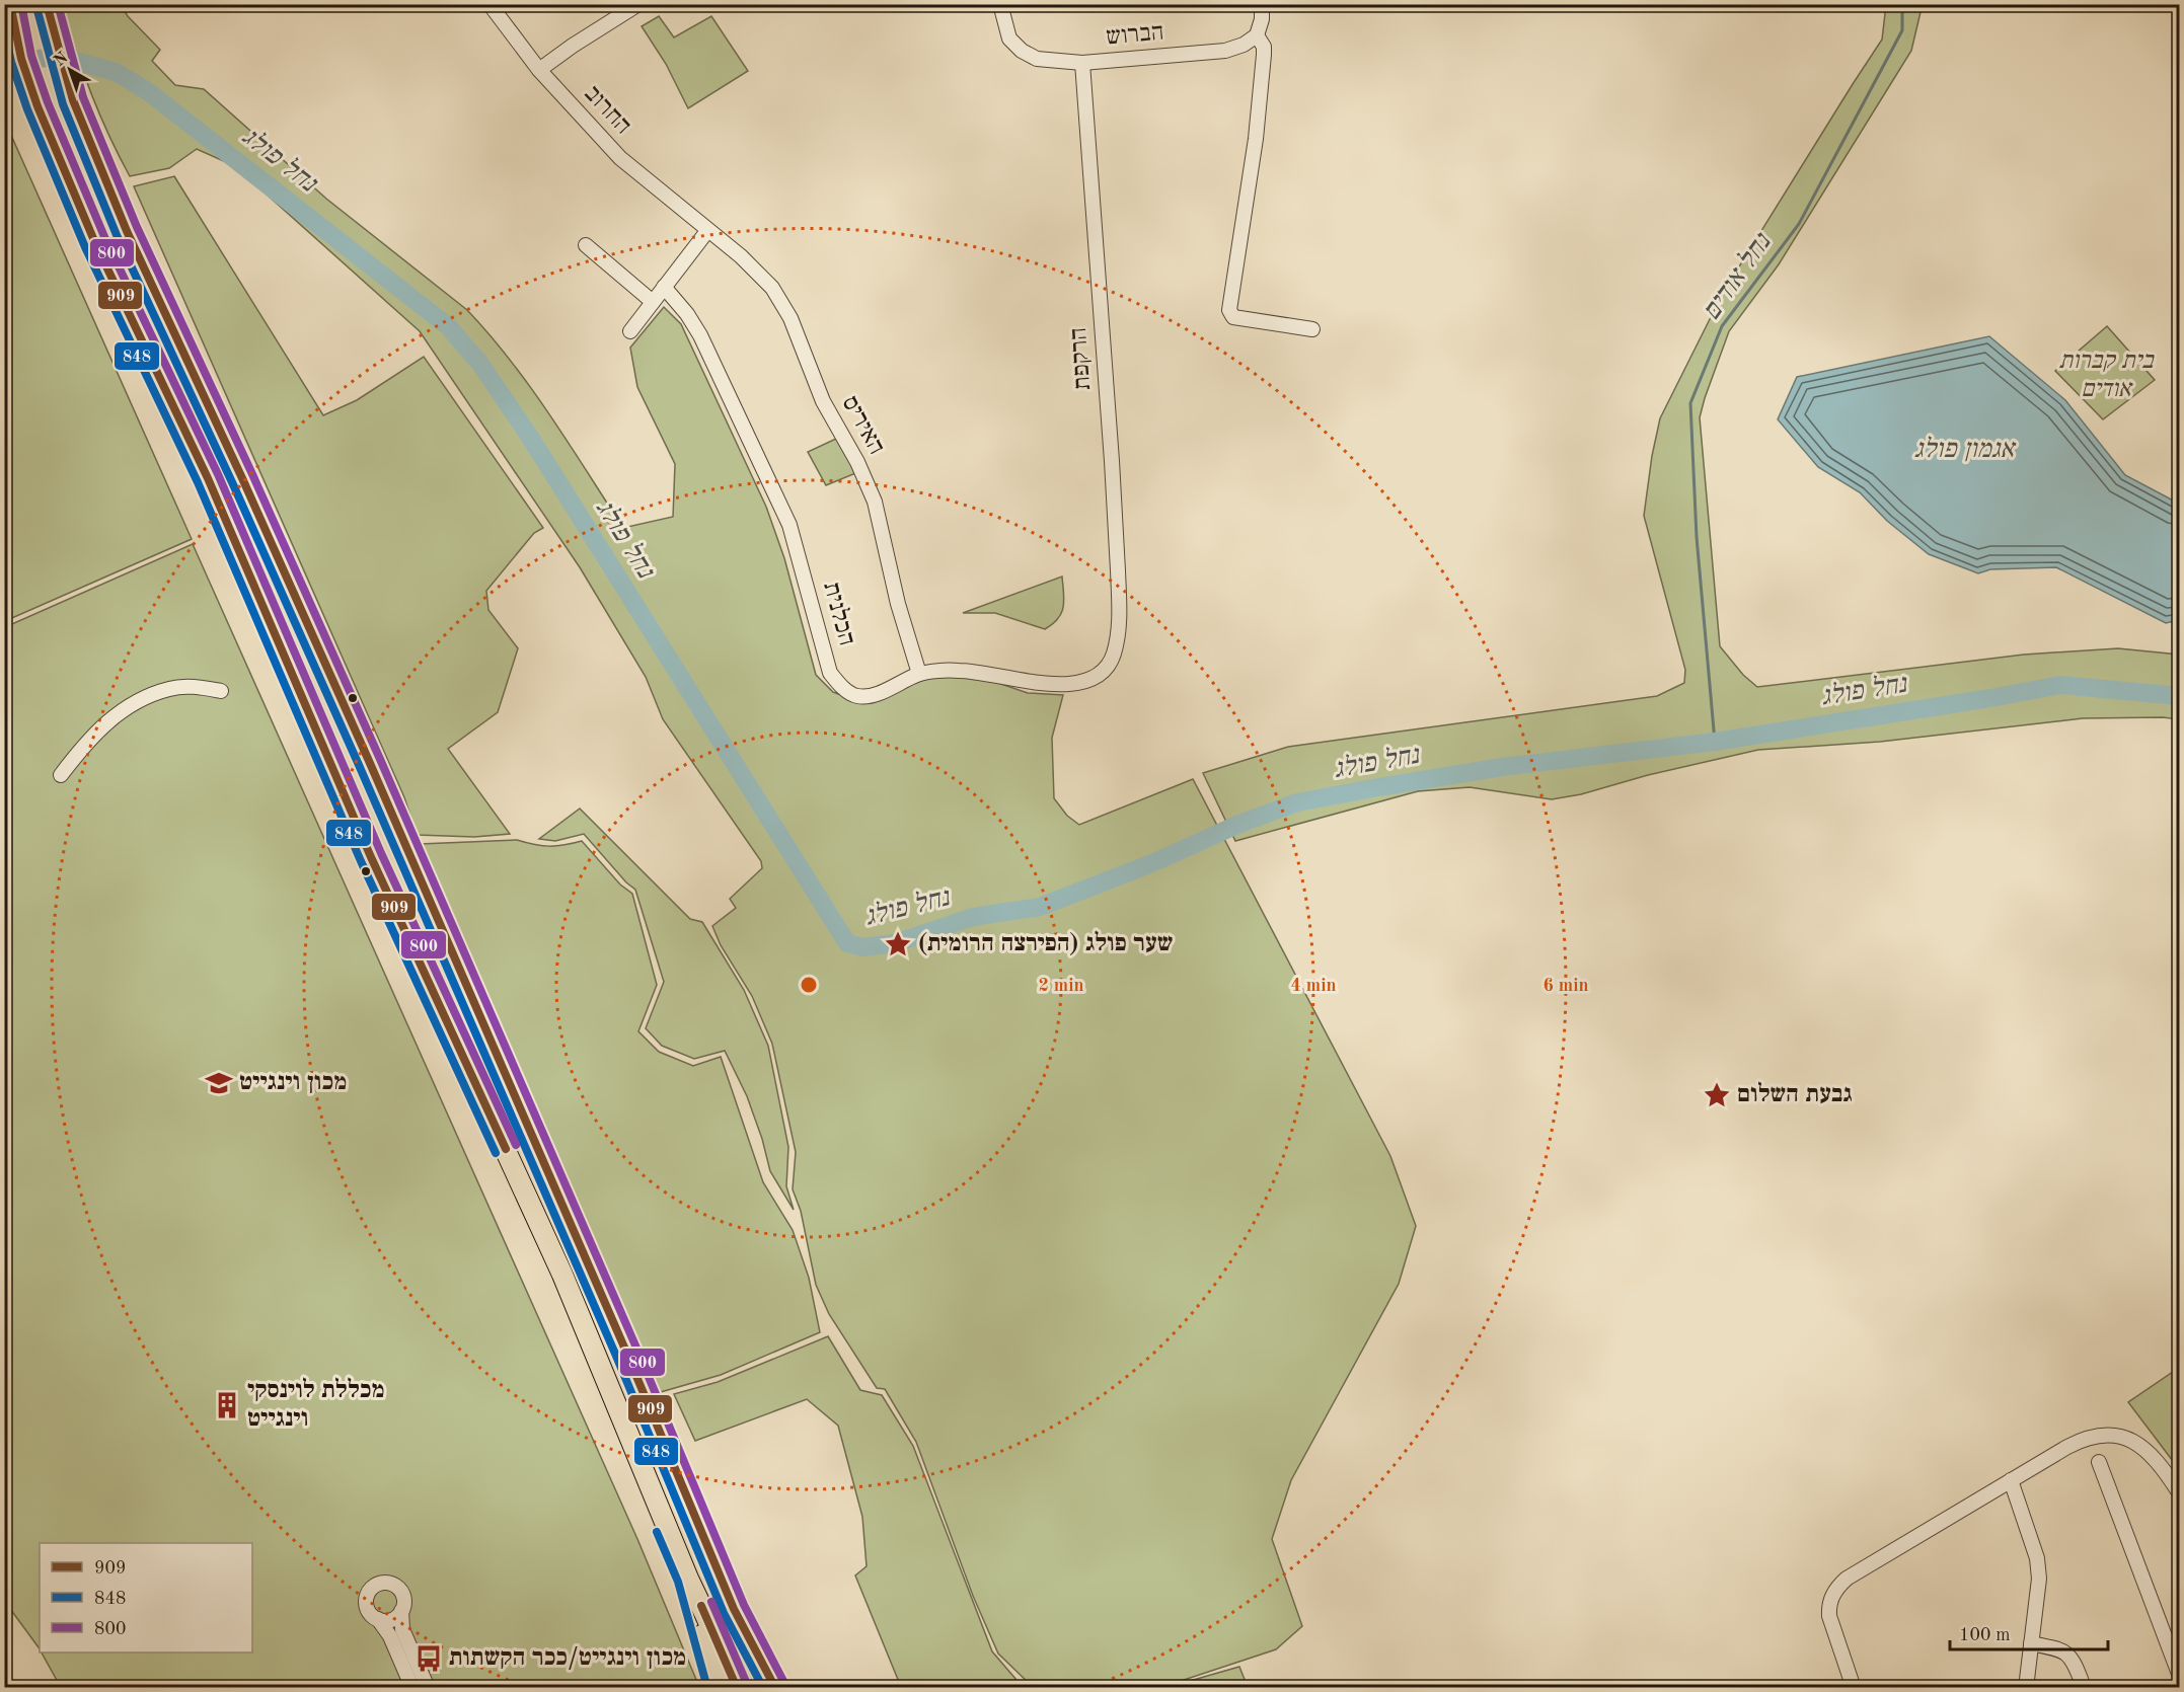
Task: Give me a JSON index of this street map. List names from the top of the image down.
{
  "streets": {
    "street": [
      "הברוש",
      "החרוב",
      "הרקפת",
      "האיריס",
      "הכלנית"
    ]
  },
  "crossings": [
    ["הברוש", "הרקפת"],
    ["החרוב", "האיריס"],
    ["הרקפת", "הכלנית"],
    ["האיריס", "הכלנית"]
  ],
  "water": ["נחל פולג", "נחל אודים", "אגמון פולג"],
  "parks": ["בית קברות אודים"],
  "places": {
    "place": ["שער פולג (הפירצה הרומית)", "גבעת השלום"],
    "school or university": ["מכון וינגייט"],
    "building": ["מכללת לוינסקי וינגייט"],
    "bus stop": ["מכון וינגייט/ככר הקשתות"]
  },
  "lines": ["transit line 909", "transit line 800", "transit line 848"],
  "legend": ["909", "848", "800"],
  "scale_bar": "100 m",
  "north": "top left",
  "rings": ["2 min", "4 min", "6 min"]
}
